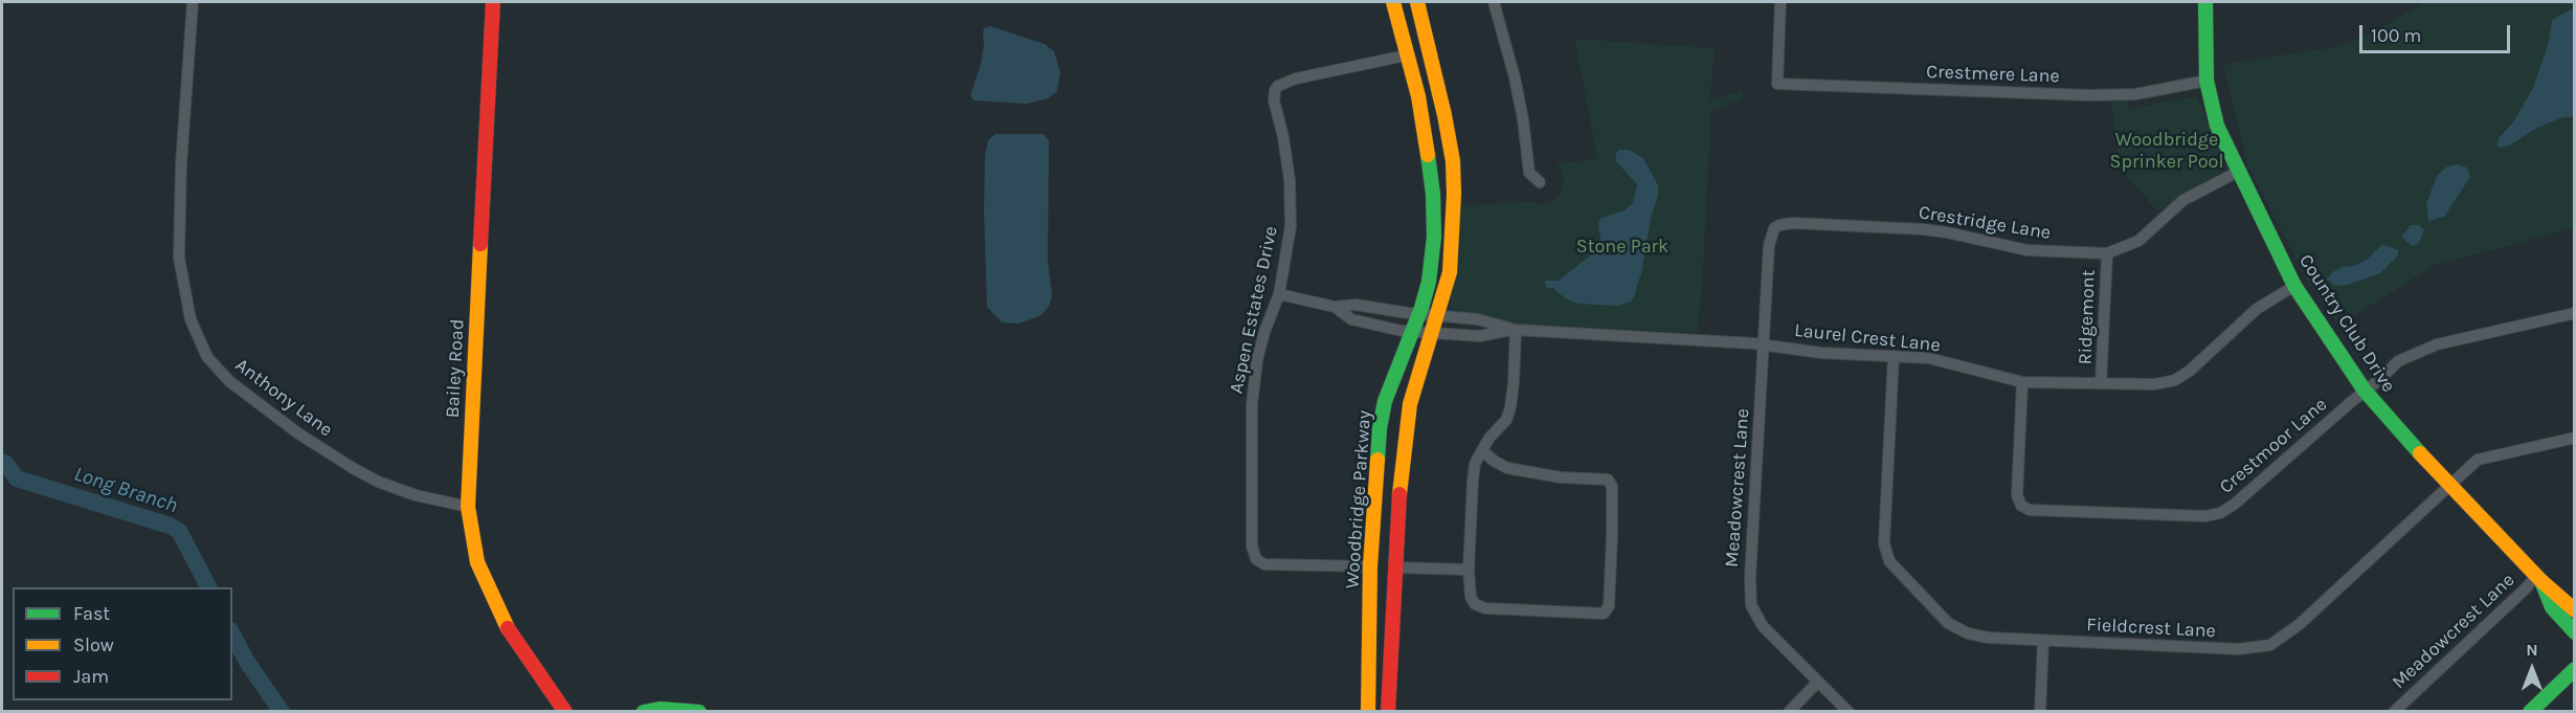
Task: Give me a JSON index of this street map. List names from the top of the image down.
{
  "streets": {
    "main road": ["Country Club Drive", "Bailey Road", "Woodbridge Parkway"],
    "street": [
      "Crestmere Lane",
      "Crestridge Lane",
      "Aspen Estates Drive",
      "Ridgemont",
      "Laurel Crest Lane",
      "Anthony Lane",
      "Crestmoor Lane",
      "Meadowcrest Lane",
      "Fieldcrest Lane"
    ]
  },
  "crossings": [
    ["Crestmere Lane", "Country Club Drive"],
    ["Crestridge Lane", "Ridgemont"],
    ["Crestridge Lane", "Country Club Drive"],
    ["Crestridge Lane", "Meadowcrest Lane"],
    ["Aspen Estates Drive", "Woodbridge Parkway"],
    ["Ridgemont", "Laurel Crest Lane"],
    ["Country Club Drive", "Laurel Crest Lane"],
    ["Country Club Drive", "Crestmoor Lane"],
    ["Country Club Drive", "Meadowcrest Lane"],
    ["Country Club Drive", "Fieldcrest Lane"],
    ["Laurel Crest Lane", "Crestmoor Lane"],
    ["Laurel Crest Lane", "Meadowcrest Lane"],
    ["Laurel Crest Lane", "Woodbridge Parkway"],
    ["Laurel Crest Lane", "Fieldcrest Lane"],
    ["Bailey Road", "Anthony Lane"]
  ],
  "water": ["Long Branch"],
  "parks": ["Woodbridge Sprinker Pool", "Stone Park"],
  "legend": ["Fast", "Slow", "Jam"],
  "scale_bar": "100 m",
  "north": "top"
}
